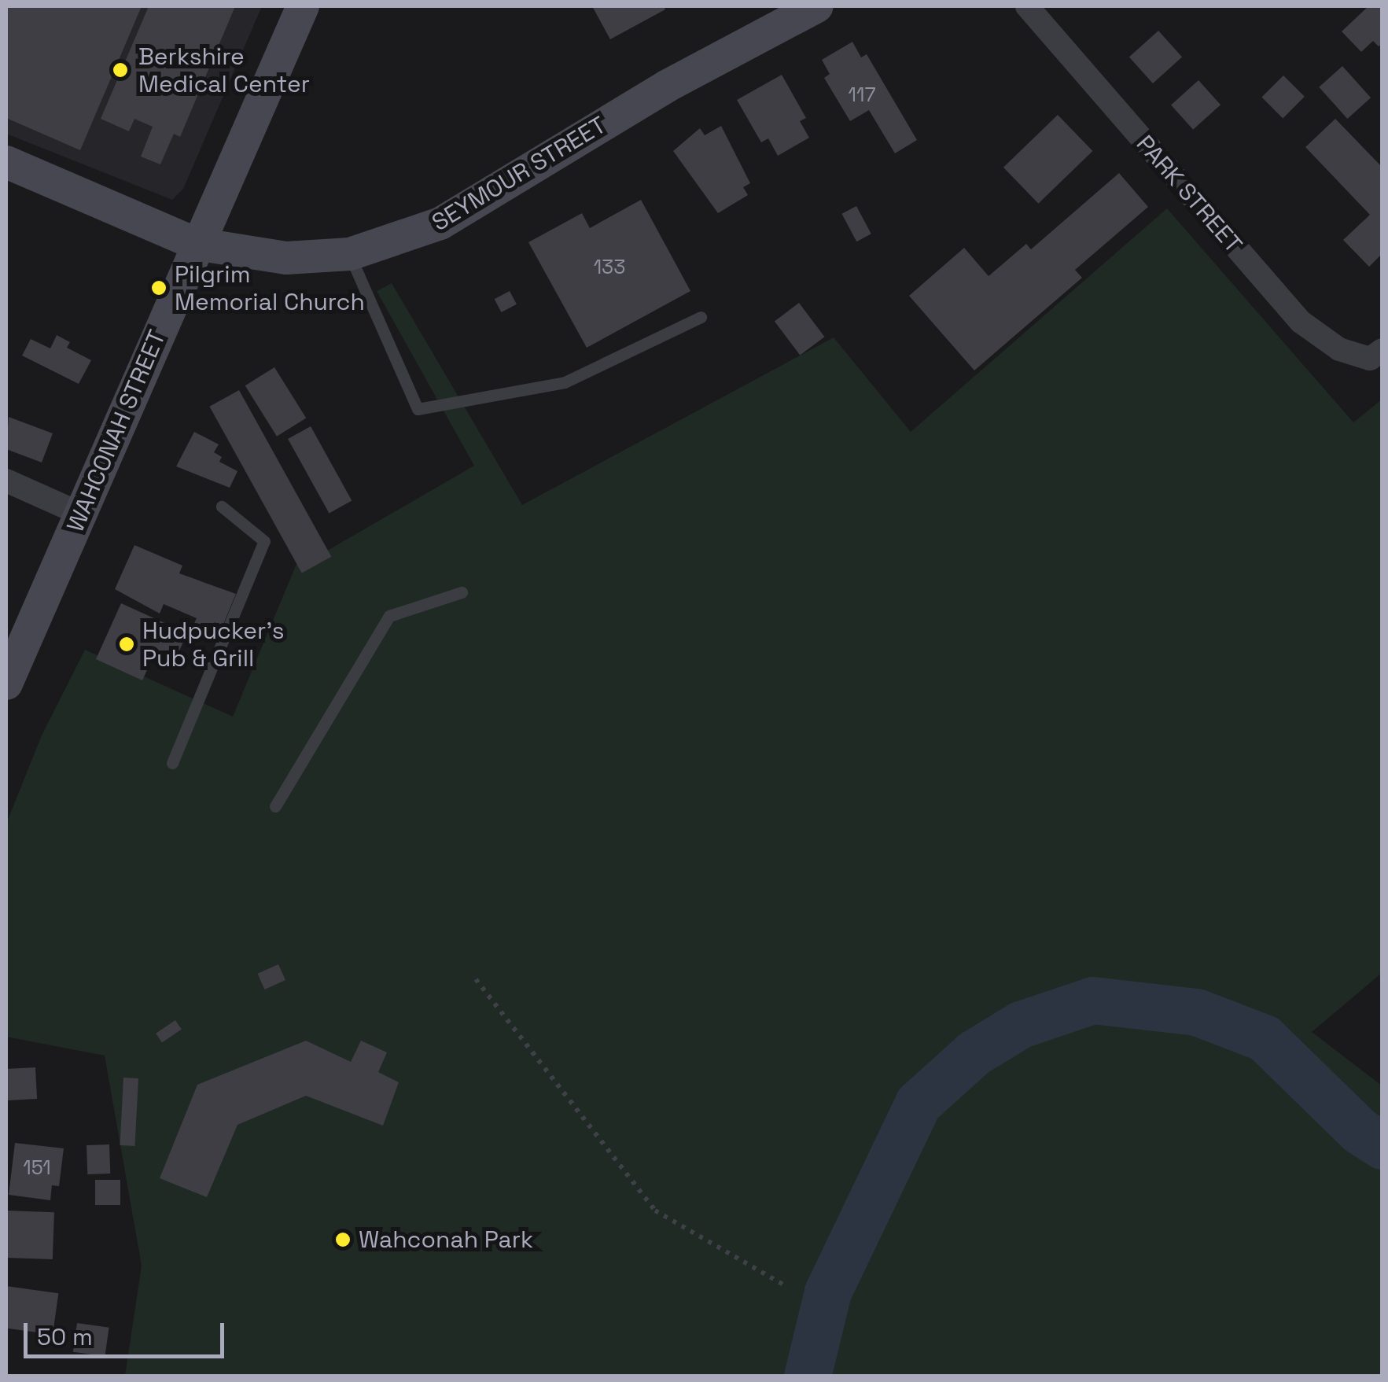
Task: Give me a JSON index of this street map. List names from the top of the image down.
{
  "streets": {
    "street": ["SEYMOUR STREET", "PARK STREET", "WAHCONAH STREET"]
  },
  "crossings": [
    ["SEYMOUR STREET", "WAHCONAH STREET"]
  ],
  "places": [
    "Berkshire Medical Center",
    "Pilgrim Memorial Church",
    "Hudpucker's Pub & Grill",
    "Wahconah Park"
  ],
  "house_numbers": ["117", "133", "151"],
  "scale_bar": "50 m"
}
